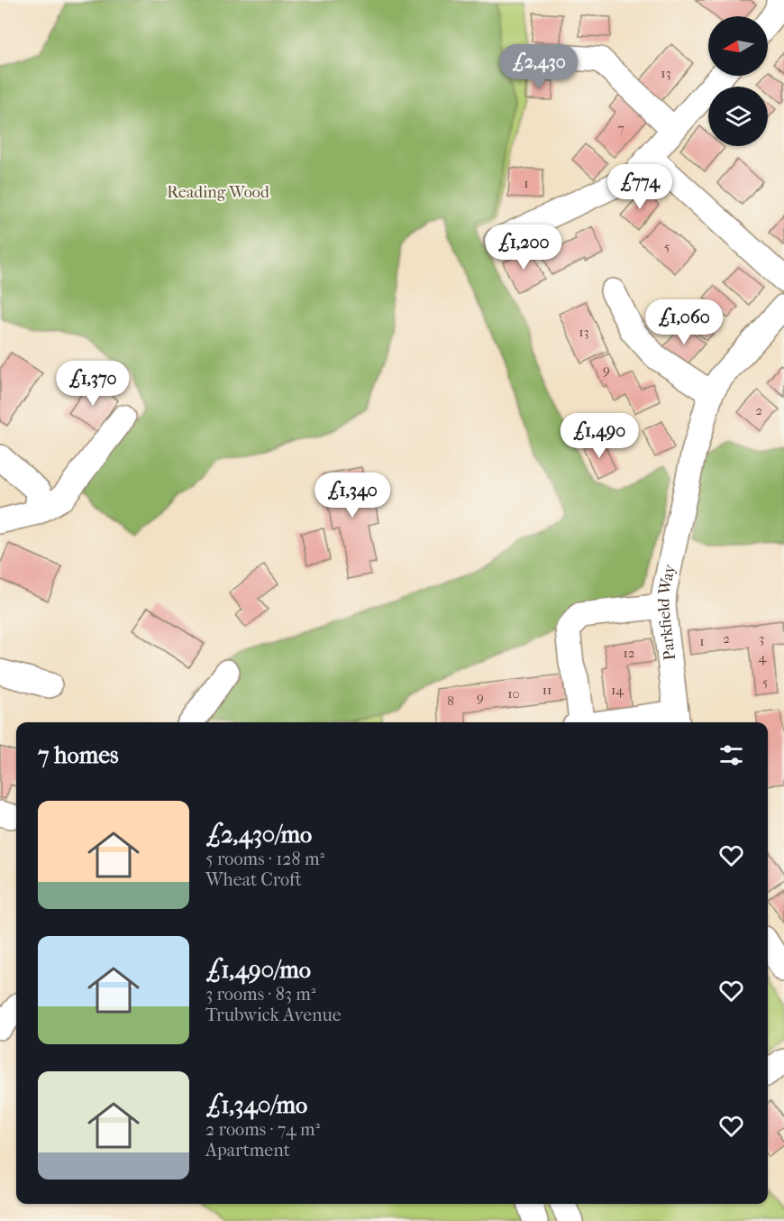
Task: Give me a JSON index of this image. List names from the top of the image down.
{
  "streets": {
    "street": ["Parkfield Way"]
  },
  "parks": ["Reading Wood"],
  "house_numbers": [
    "13",
    "7",
    "1",
    "5",
    "13",
    "9",
    "2",
    "2",
    "3",
    "1",
    "12",
    "4",
    "5",
    "11",
    "14",
    "10",
    "9",
    "8"
  ],
  "north": "left",
  "page": {
    "price": [
      "£2,430",
      "£774",
      "£1,200",
      "£1,060",
      "£1,370",
      "£1,490",
      "£1,340"
    ],
    "heading": "7 homes",
    "list": [
      {
        "name": "£2,430/mo",
        "note": "5 rooms · 128 m² · Wheat Croft"
      },
      {
        "name": "£1,490/mo",
        "note": "3 rooms · 83 m² · Trubwick Avenue"
      },
      {
        "name": "£1,340/mo",
        "note": "2 rooms · 74 m² · Apartment"
      }
    ]
  }
}
